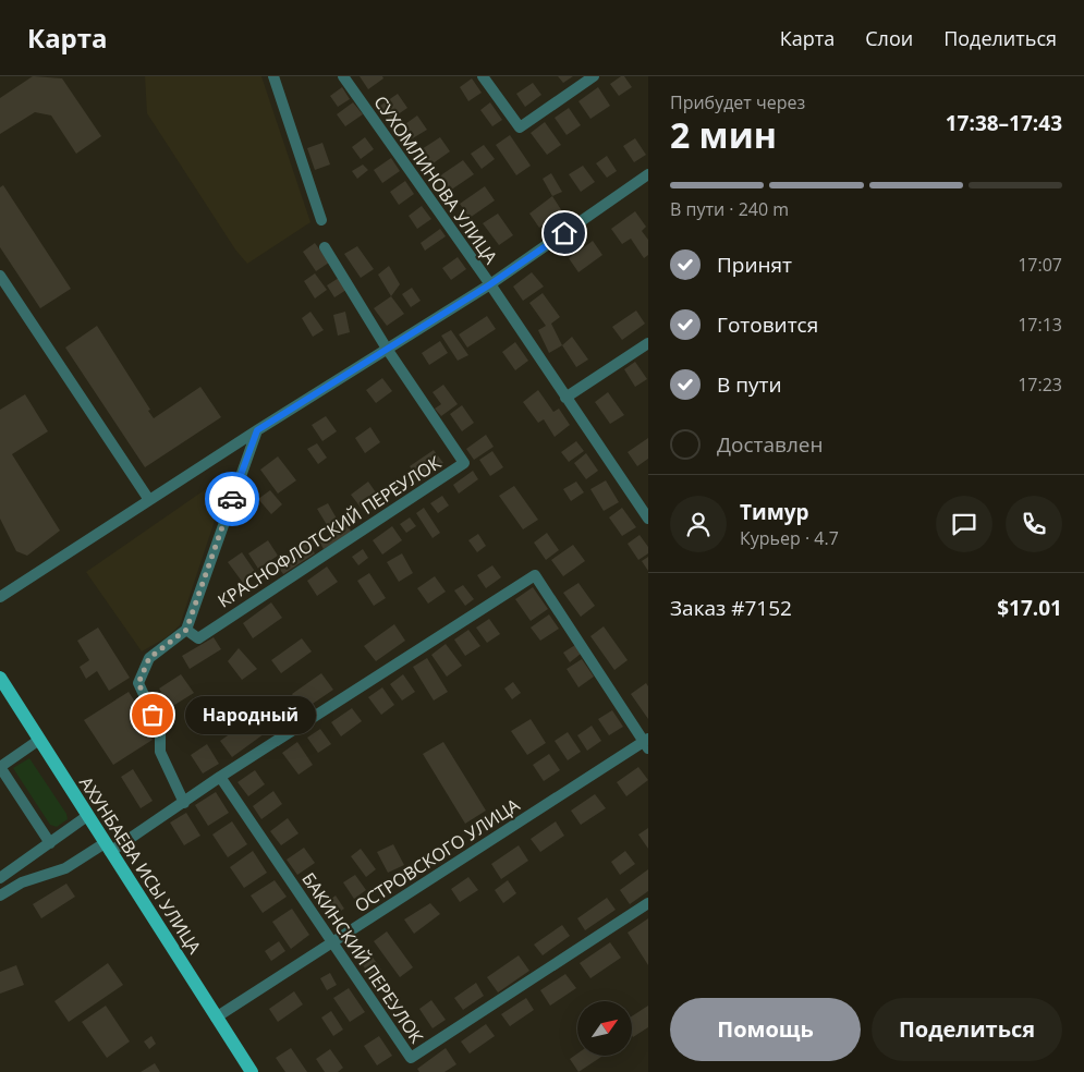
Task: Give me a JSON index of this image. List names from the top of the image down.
{
  "streets": {
    "main road": ["АХУНБАЕВА ИСЫ УЛИЦА"],
    "street": [
      "СУХОМЛИНОВА УЛИЦА",
      "КРАСНОФЛОТСКИЙ ПЕРЕУЛОК",
      "ОСТРОВСКОГО УЛИЦА",
      "БАКИНСКИЙ ПЕРЕУЛОК"
    ]
  },
  "crossings": [
    ["ОСТРОВСКОГО УЛИЦА", "АХУНБАЕВА ИСЫ УЛИЦА"],
    ["ОСТРОВСКОГО УЛИЦА", "БАКИНСКИЙ ПЕРЕУЛОК"]
  ],
  "places": ["Народный"],
  "north": "top right",
  "page": {
    "header": "Карта",
    "nav": ["Карта", "Слои", "Поделиться"],
    "heading": ["2 мин", "Прибудет через", "17:38–17:43"],
    "panel": [
      "Тимур",
      "Курьер · 4.7",
      "Заказ #7152",
      "$17.01"
    ],
    "bar": "В пути · 240 m",
    "list": [
      ["Принят", "17:07"],
      ["Готовится", "17:13"],
      ["В пути", "17:23"],
      "Доставлен"
    ],
    "bubble": "Народный",
    "buttons": ["Помощь", "Поделиться"]
  }
}
